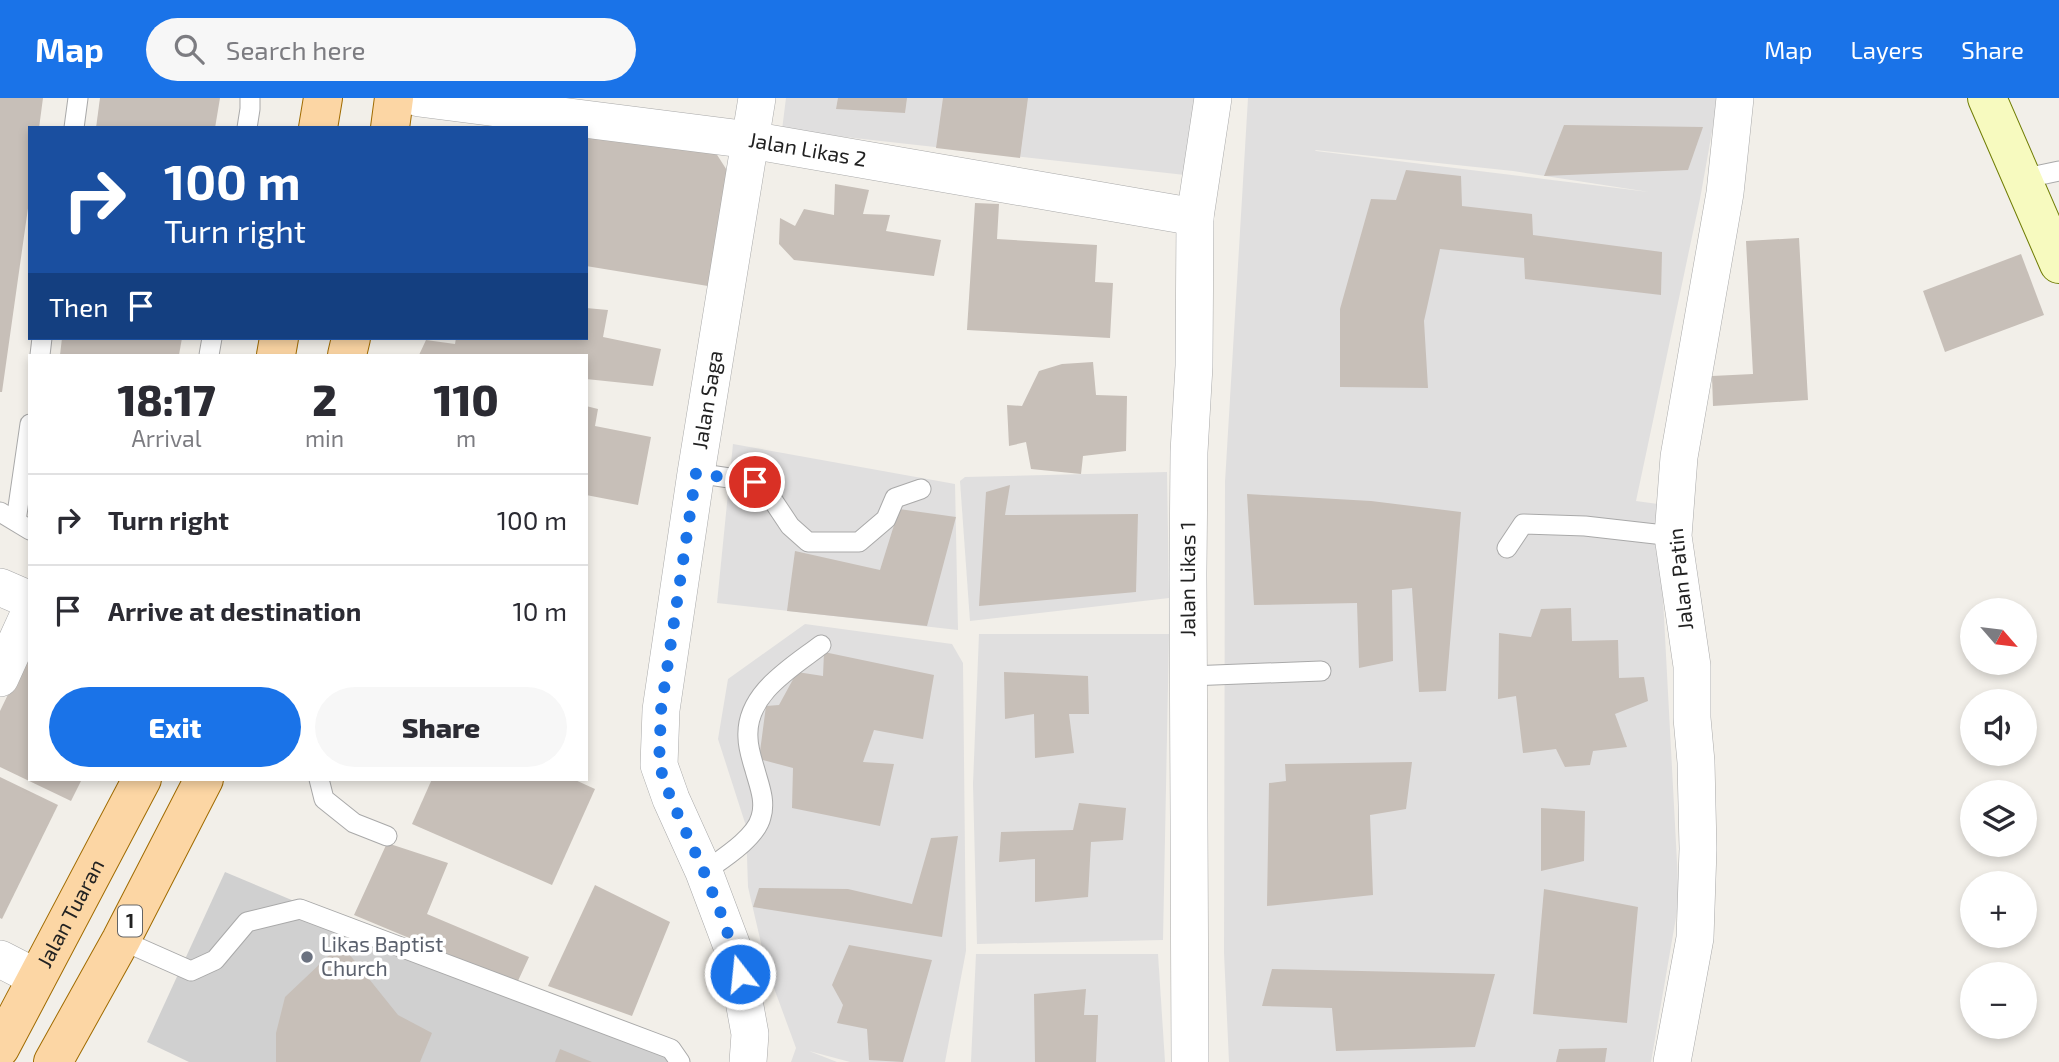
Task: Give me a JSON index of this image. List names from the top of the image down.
{
  "streets": {
    "main road": ["Jalan Tuaran", "1"],
    "street": [
      "Jalan Likas 2",
      "Jalan Saga",
      "Jalan Likas 1",
      "Jalan Patin"
    ]
  },
  "crossings": [
    ["Jalan Likas 2", "Jalan Saga"],
    ["Jalan Likas 2", "Jalan Likas 1"]
  ],
  "places": ["Likas Baptist Church"],
  "north": "bottom right",
  "page": {
    "header": "Map",
    "search": "Search here",
    "nav": ["Map", "Layers", "Share"],
    "turn": ["100 m", "Turn right"],
    "then": "Then",
    "eta": [
      "18:17",
      "Arrival",
      "2",
      "min",
      "110",
      "m"
    ],
    "list": [
      {
        "name": "Turn right",
        "value": "100 m"
      },
      {
        "name": "Arrive at destination",
        "value": "10 m"
      }
    ],
    "map_buttons": ["+", "−"],
    "buttons": ["Exit", "Share"]
  }
}
